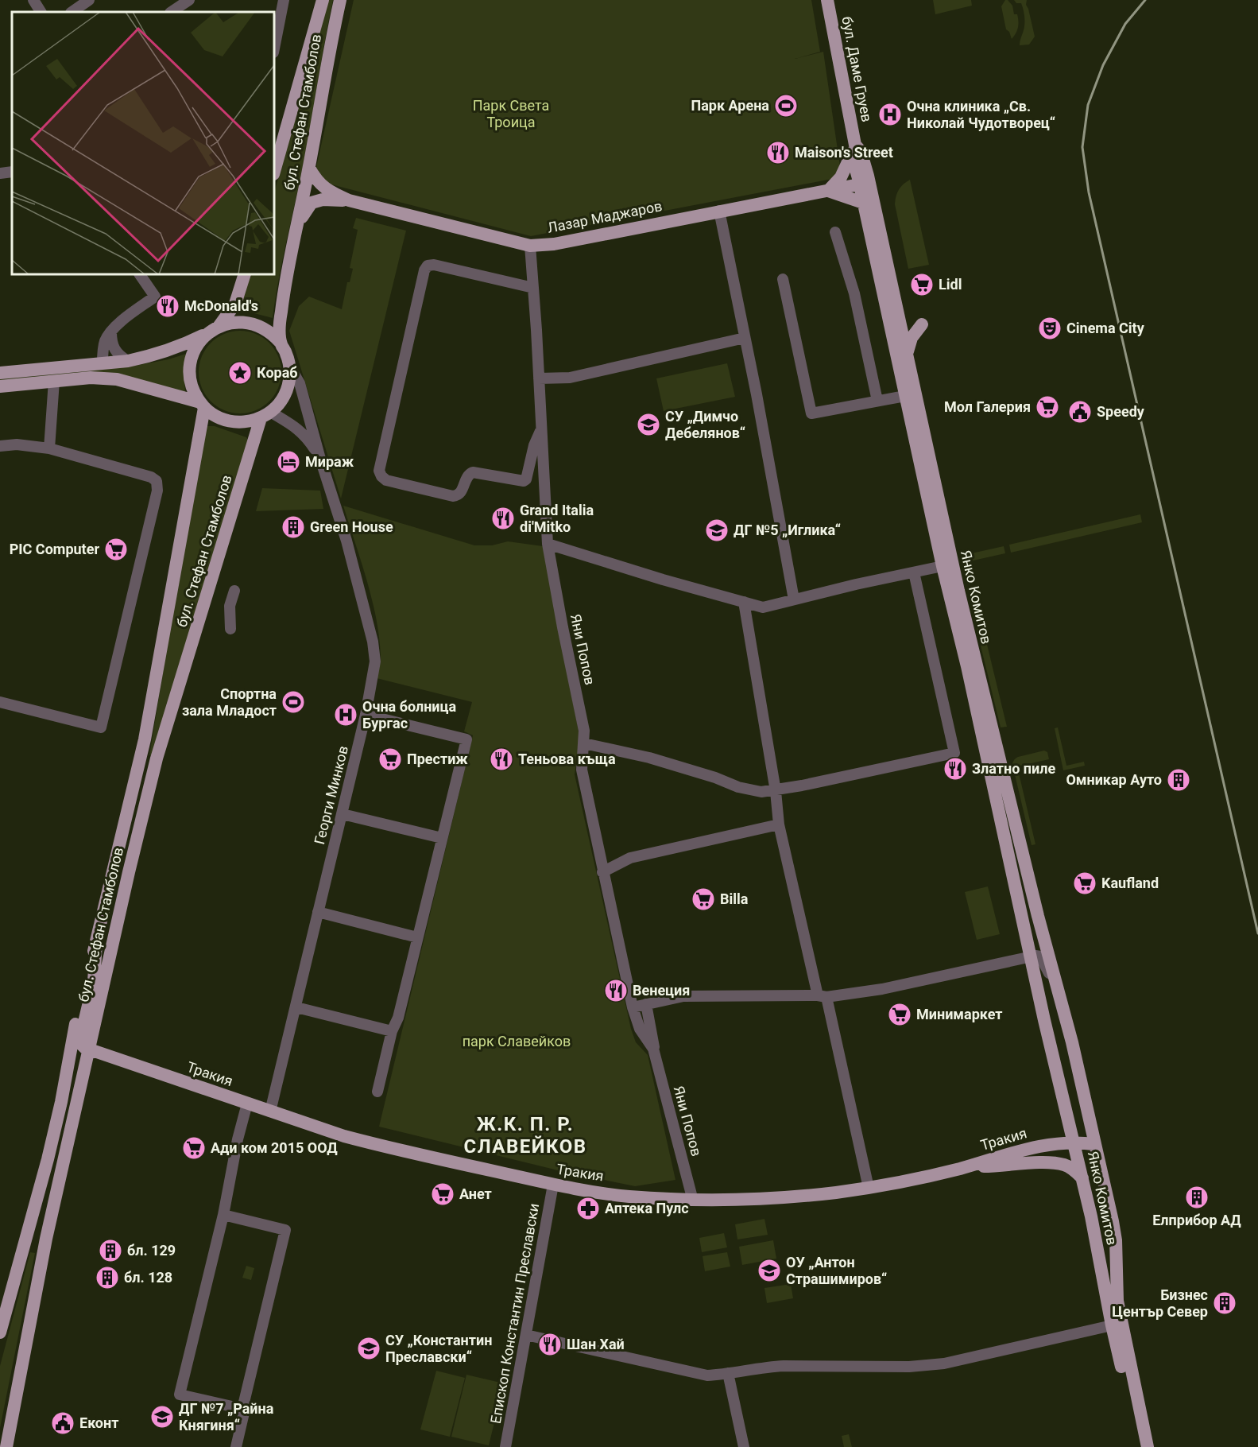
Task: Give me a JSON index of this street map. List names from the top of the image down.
{
  "streets": {
    "main road": [
      "бул. Даме Груев",
      "бул. Стефан Стамболов",
      "Лазар Маджаров",
      "Янко Комитов",
      "Тракия"
    ],
    "street": ["Яни Попов", "Георги Минков", "Епископ Константин Преславски"]
  },
  "crossings": [
    ["бул. Даме Груев", "Лазар Маджаров"],
    ["бул. Даме Груев", "Янко Комитов"],
    ["бул. Стефан Стамболов", "Лазар Маджаров"],
    ["бул. Стефан Стамболов", "Георги Минков"],
    ["бул. Стефан Стамболов", "Тракия"],
    ["Лазар Маджаров", "Яни Попов"],
    ["Янко Комитов", "Тракия"],
    ["Яни Попов", "Тракия"],
    ["Георги Минков", "Тракия"],
    ["Тракия", "Епископ Константин Преславски"]
  ],
  "districts": ["Ж.К. П. Р. СЛАВЕЙКОВ"],
  "parks": ["Парк Света Троица", "парк Славейков"],
  "places": {
    "sports": ["Парк Арена", "Спортна зала Младост"],
    "hospital": ["Oчна клиника „Св. Николай Чудотворец“", "Oчна болница Бургас"],
    "restaurant": [
      "Maison's Street",
      "McDonald's",
      "Grand Italia di'Mitko",
      "Теньова къща",
      "Златно пиле",
      "Венеция",
      "Шан Хай"
    ],
    "supermarket": [
      "Lidl",
      "Мол Галерия",
      "PIC Computer",
      "Престиж",
      "Kaufland",
      "Billa",
      "Минимаркет",
      "Ади ком 2015 ООД",
      "Анет"
    ],
    "theatre": ["Cinema City"],
    "place": ["Кораб"],
    "public building": ["Speedy", "Еконт"],
    "school or university": [
      "СУ „Димчо Дебелянов“",
      "ДГ №5 „Иглика“",
      "ОУ „Антон Страшимиров“",
      "СУ „Константин Преславски“",
      "ДГ №7 „Райна Княгиня“"
    ],
    "hotel": ["Мираж"],
    "building": [
      "Green House",
      "Омникар Ауто",
      "Елприбор АД",
      "бл. 129",
      "бл. 128",
      "Бизнес Център Север"
    ],
    "pharmacy": ["Аптека Пулс"]
  }
}
